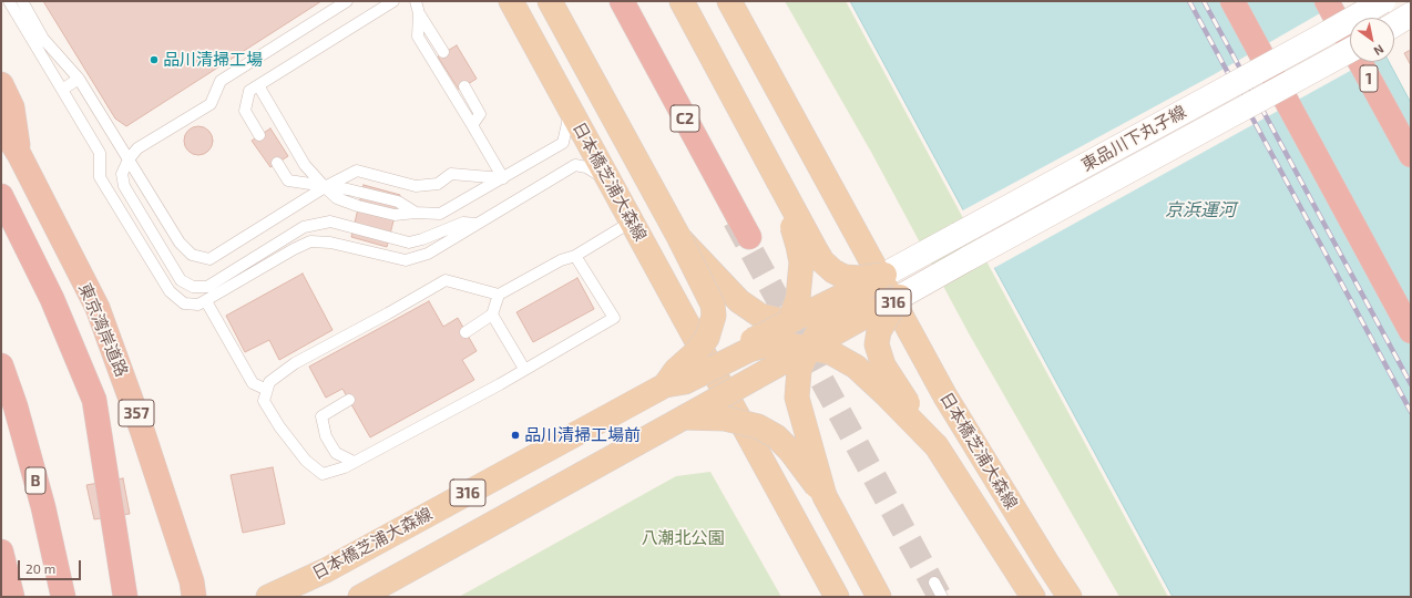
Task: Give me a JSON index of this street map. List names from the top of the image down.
{
  "streets": {
    "highway": [
      "1",
      "C2",
      "東京湾岸道路",
      "357",
      "B"
    ],
    "main road": ["東品川下丸子線", "日本橋芝浦大森線", "316"]
  },
  "crossings": [
    ["東品川下丸子線", "日本橋芝浦大森線"],
    ["東品川下丸子線", "316"],
    ["東京湾岸道路", "357"]
  ],
  "water": ["京浜運河"],
  "parks": ["八潮北公園"],
  "places": ["品川清掃工場", "品川清掃工場前"],
  "scale_bar": "20 m",
  "north": "bottom right"
}
